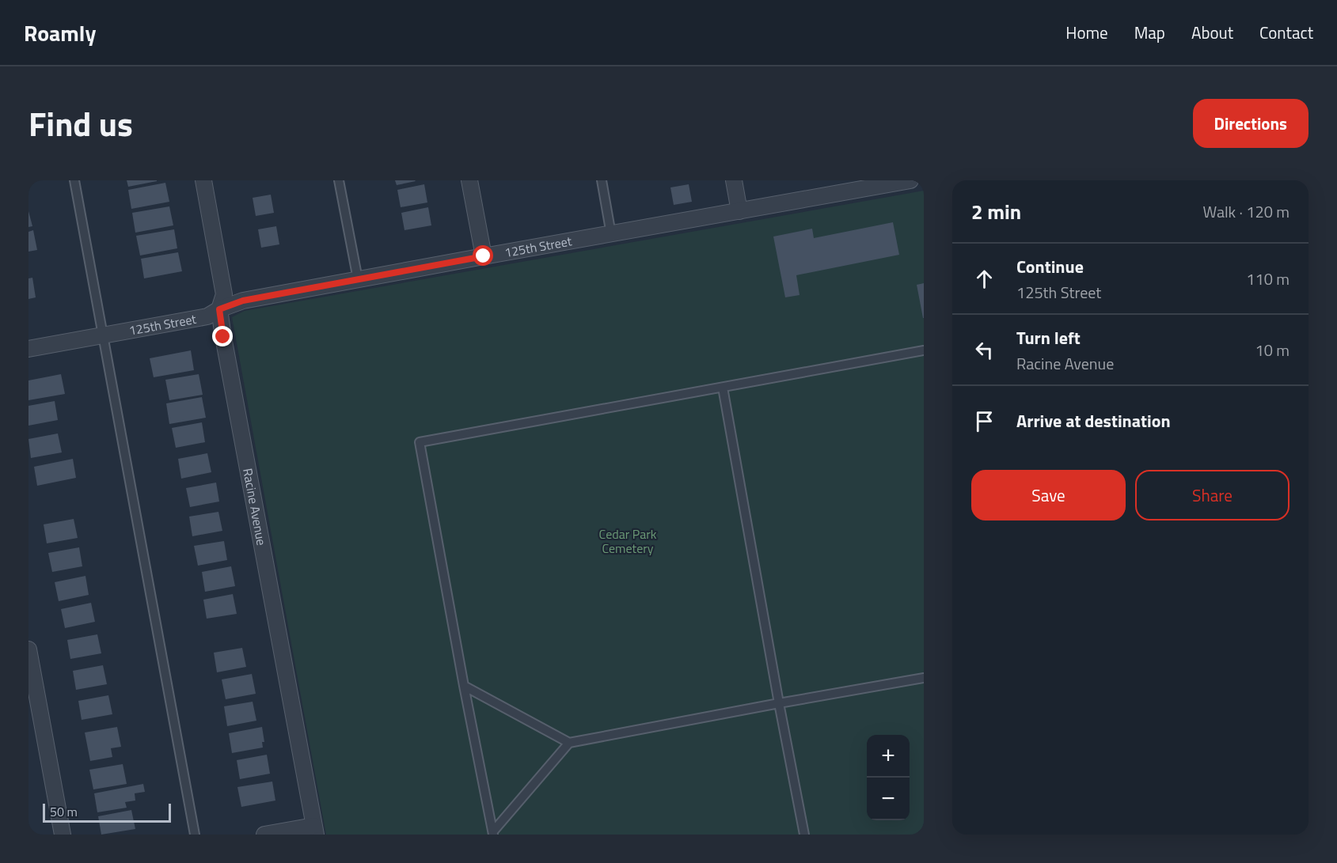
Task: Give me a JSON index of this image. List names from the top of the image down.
{
  "streets": {
    "street": ["125th Street", "Racine Avenue"]
  },
  "crossings": [
    ["125th Street", "Racine Avenue"]
  ],
  "parks": ["Cedar Park Cemetery"],
  "scale_bar": "50 m",
  "page": {
    "header": "Roamly",
    "nav": [
      "Home",
      "Map",
      "About",
      "Contact"
    ],
    "title": "Find us",
    "buttons": [
      "Directions",
      ["Save", "Share"]
    ],
    "heading": ["2 min", "Walk · 120 m"],
    "list": [
      ["Continue", "125th Street", "110 m"],
      ["Turn left", "Racine Avenue", "10 m"],
      "Arrive at destination"
    ],
    "map_buttons": ["+", "−"],
    "scale": "50 m"
  }
}
